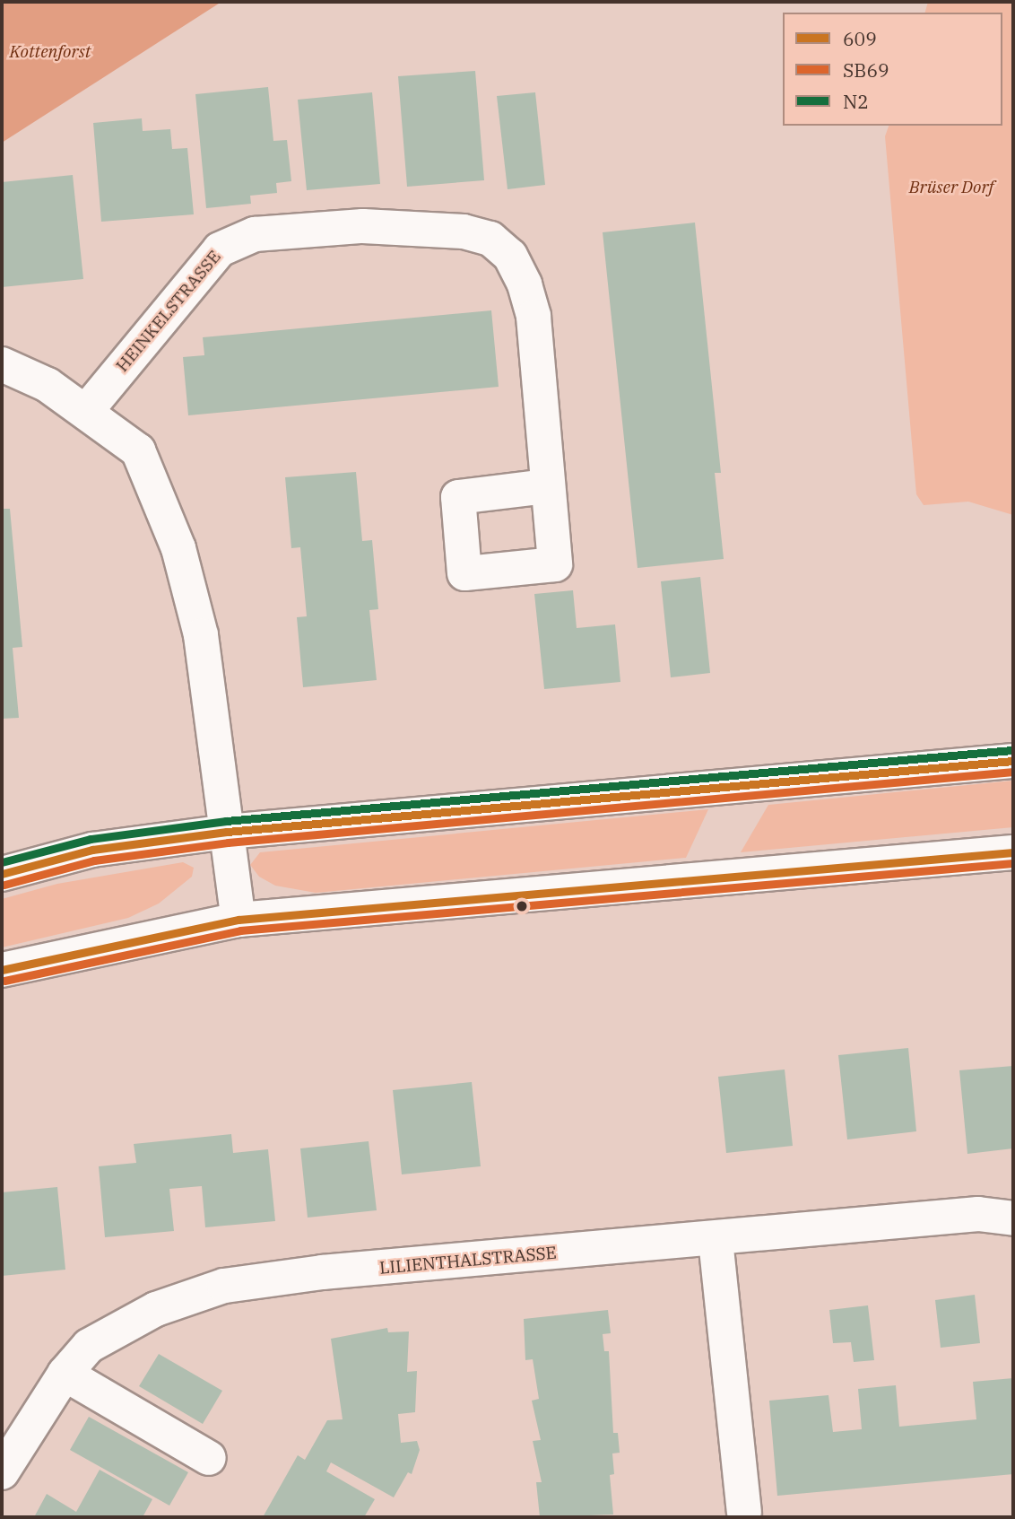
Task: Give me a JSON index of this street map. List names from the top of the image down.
{
  "streets": {
    "street": ["HEINKELSTRASSE", "LILIENTHALSTRASSE"]
  },
  "parks": ["Kottenforst", "Brüser Dorf"],
  "lines": ["transit line N2", "transit line 609", "transit line SB69"],
  "legend": ["609", "SB69", "N2"]
}
